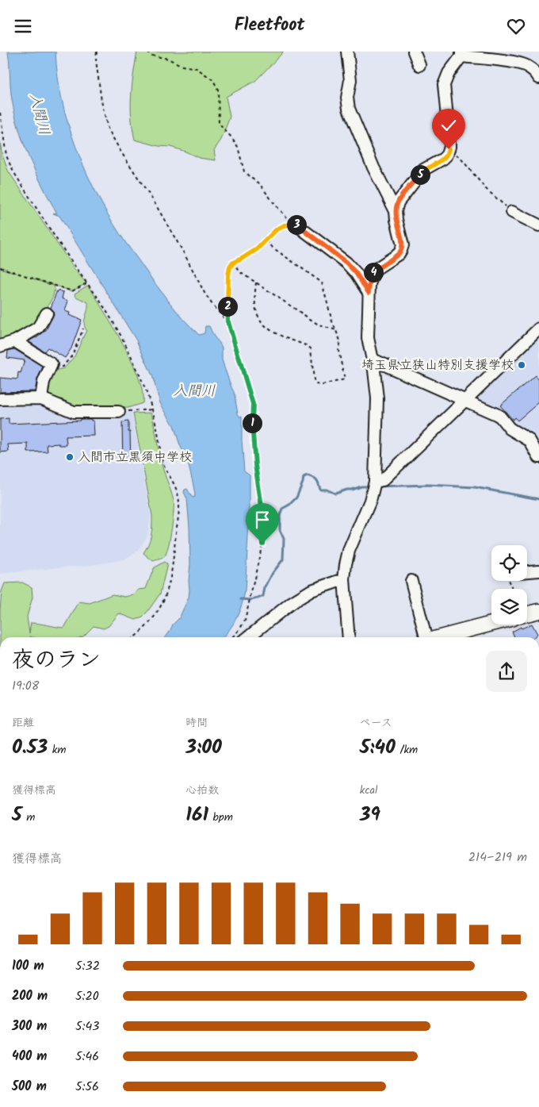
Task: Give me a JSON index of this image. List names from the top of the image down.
{
  "water": ["入間川"],
  "places": ["埼玉県立狭山特別支援学校", "入間市立黒須中学校"],
  "page": {
    "header": "Fleetfoot",
    "pins": [
      "5",
      "3",
      "4",
      "2",
      "1"
    ],
    "heading": ["夜のラン", "19:08"],
    "stats": [
      ["距離", "0.53 km"],
      ["時間", "3:00"],
      ["ペース", "5:40 /km"],
      ["獲得標高", "5 m"],
      ["心拍数", "161 bpm"],
      ["kcal", "39"]
    ],
    "chart": ["獲得標高", "214–219 m"],
    "list": [
      {
        "name": "100 m",
        "note": "5:32"
      },
      {
        "name": "200 m",
        "note": "5:20"
      },
      {
        "name": "300 m",
        "note": "5:43"
      },
      {
        "name": "400 m",
        "note": "5:46"
      },
      {
        "name": "500 m",
        "note": "5:56"
      }
    ]
  }
}
